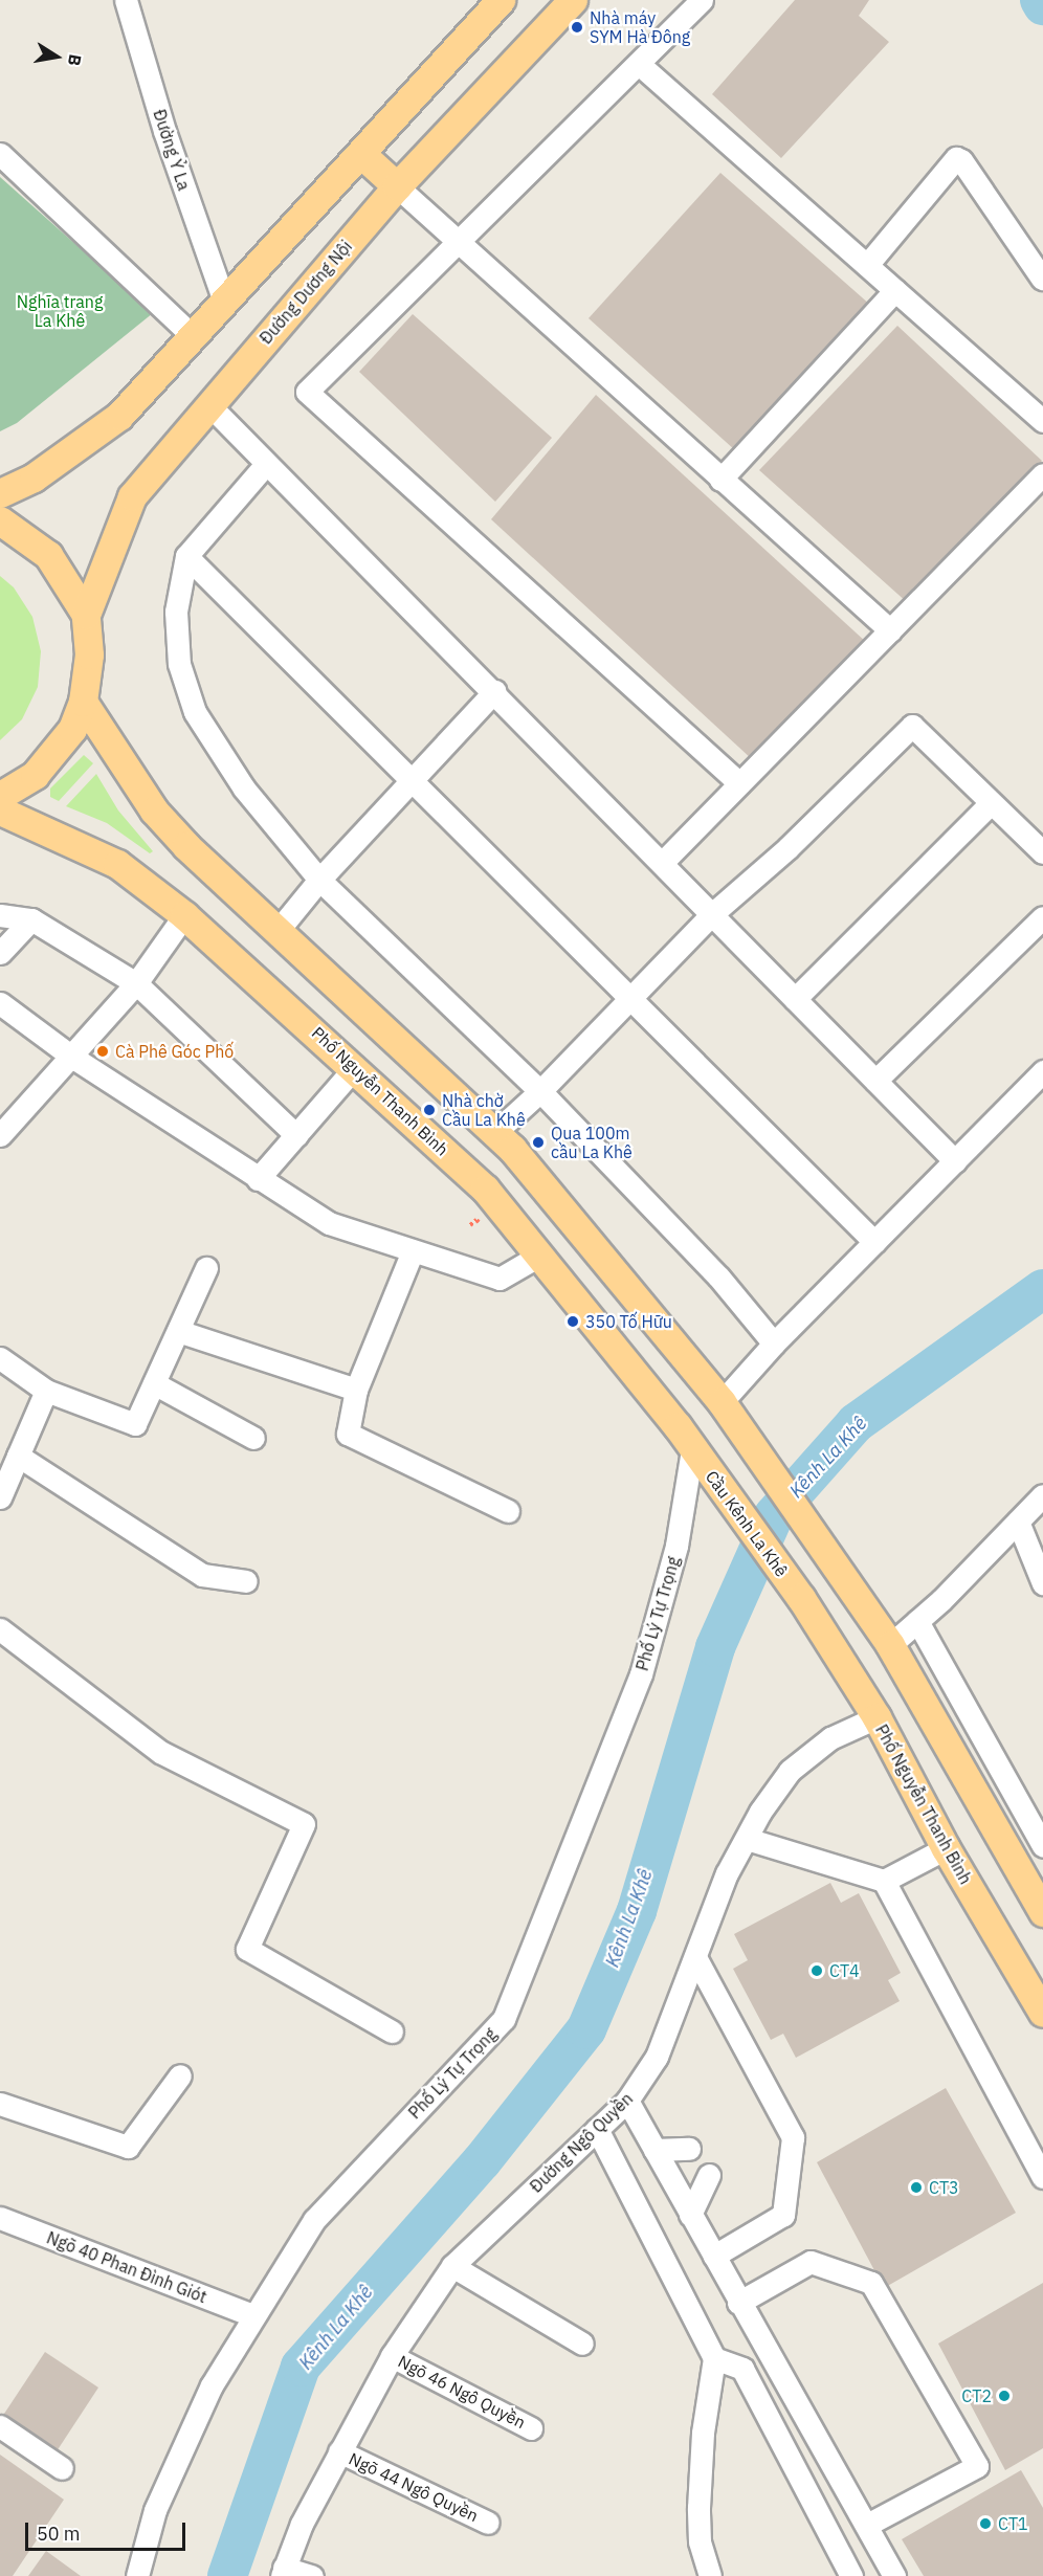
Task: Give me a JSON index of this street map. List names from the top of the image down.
{
  "streets": {
    "main road": ["Đường Dương Nội", "Phố Nguyễn Thanh Bình", "Cầu Kênh La Khê"],
    "street": [
      "Đường Ỷ La",
      "Phố Lý Tự Trọng",
      "Đường Ngô Quyền",
      "Ngõ 40 Phan Đình Giót",
      "Ngõ 46 Ngô Quyền",
      "Ngõ 44 Ngô Quyền"
    ]
  },
  "crossings": [
    ["Phố Nguyễn Thanh Bình", "Cầu Kênh La Khê"],
    ["Phố Nguyễn Thanh Bình", "Phố Lý Tự Trọng"],
    ["Phố Nguyễn Thanh Bình", "Đường Ngô Quyền"],
    ["Cầu Kênh La Khê", "Phố Lý Tự Trọng"],
    ["Phố Lý Tự Trọng", "Ngõ 40 Phan Đình Giót"],
    ["Đường Ngô Quyền", "Ngõ 46 Ngô Quyền"],
    ["Đường Ngô Quyền", "Ngõ 44 Ngô Quyền"]
  ],
  "water": ["Kênh La Khê"],
  "parks": ["Nghĩa trang La Khê"],
  "places": [
    "Nhà máy SYM Hà Đông",
    "Cà Phê Góc Phố",
    "Nhà chờ Cầu La Khê",
    "Qua 100m cầu La Khê",
    "350 Tố Hữu",
    "CT4",
    "CT3",
    "CT2",
    "CT1"
  ],
  "scale_bar": "50 m",
  "north": "right"
}
